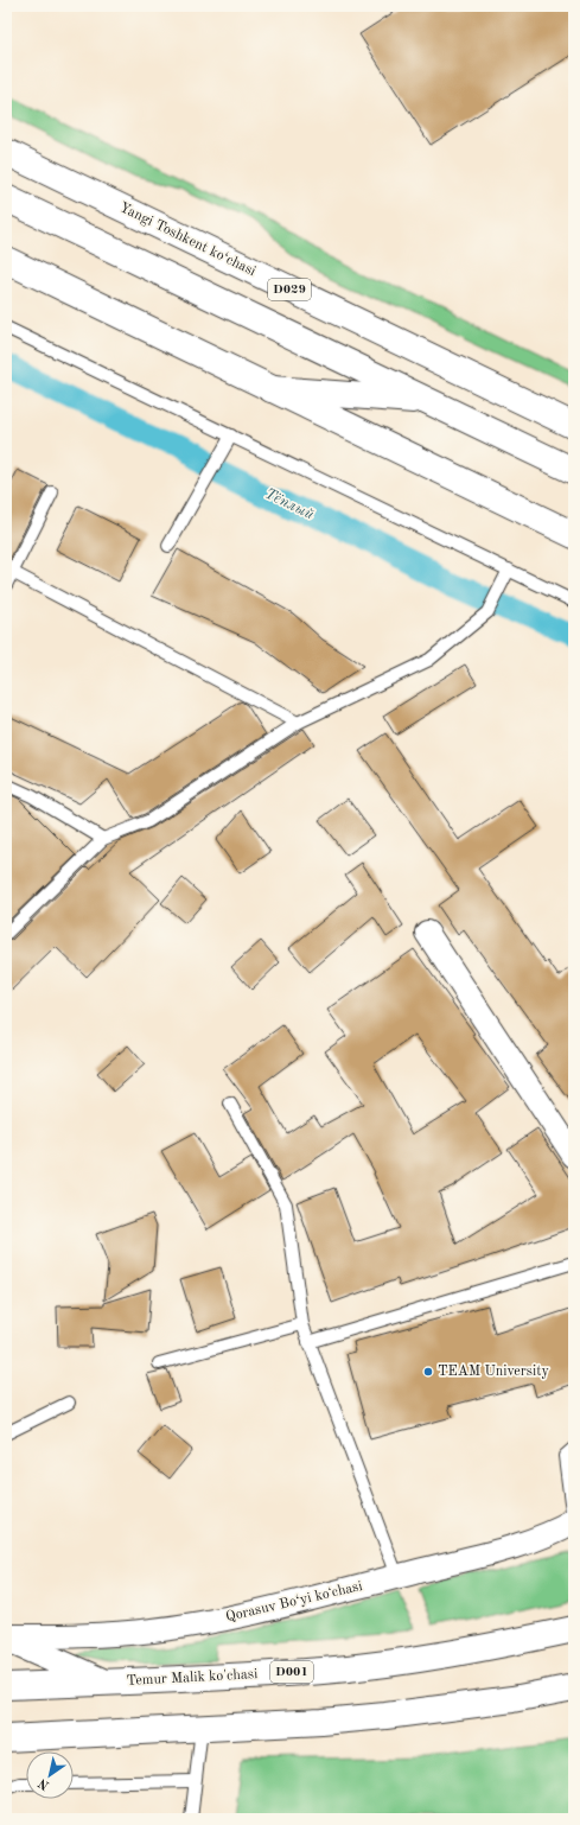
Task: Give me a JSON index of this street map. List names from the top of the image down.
{
  "streets": {
    "main road": [
      "Yangi Toshkent ko‘chasi",
      "D029",
      "D001",
      "Temur Malik ko'chasi"
    ],
    "street": ["Qorasuv Bo‘yi koʻchasi"]
  },
  "water": ["Тёплый"],
  "places": ["TEAM University"],
  "north": "bottom left"
}
